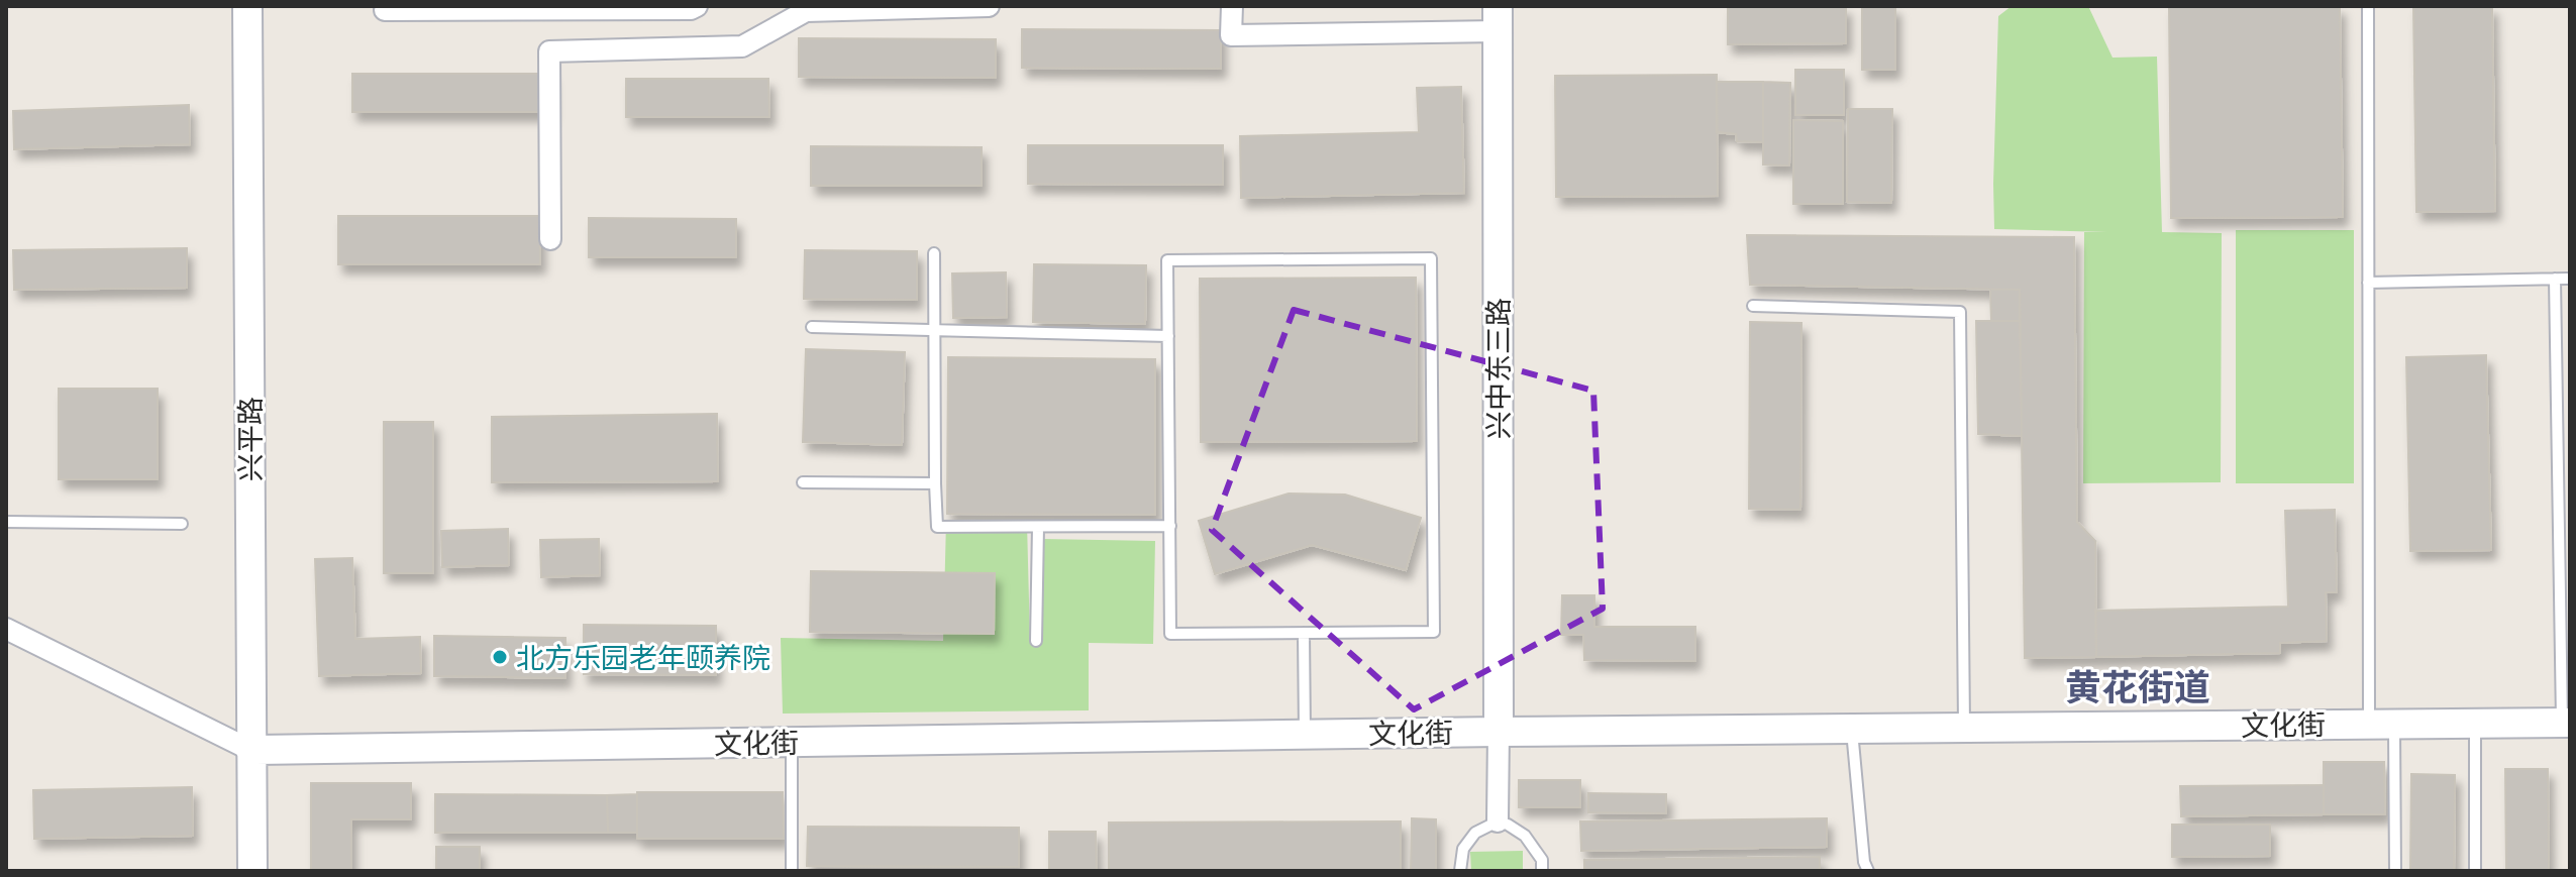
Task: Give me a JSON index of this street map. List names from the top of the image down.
{
  "streets": {
    "street": ["兴中东三路", "兴平路", "文化街"]
  },
  "crossings": [
    ["兴中东三路", "文化街"],
    ["兴平路", "文化街"]
  ],
  "districts": ["黄花街道"],
  "places": ["北方乐园老年颐养院"]
}
